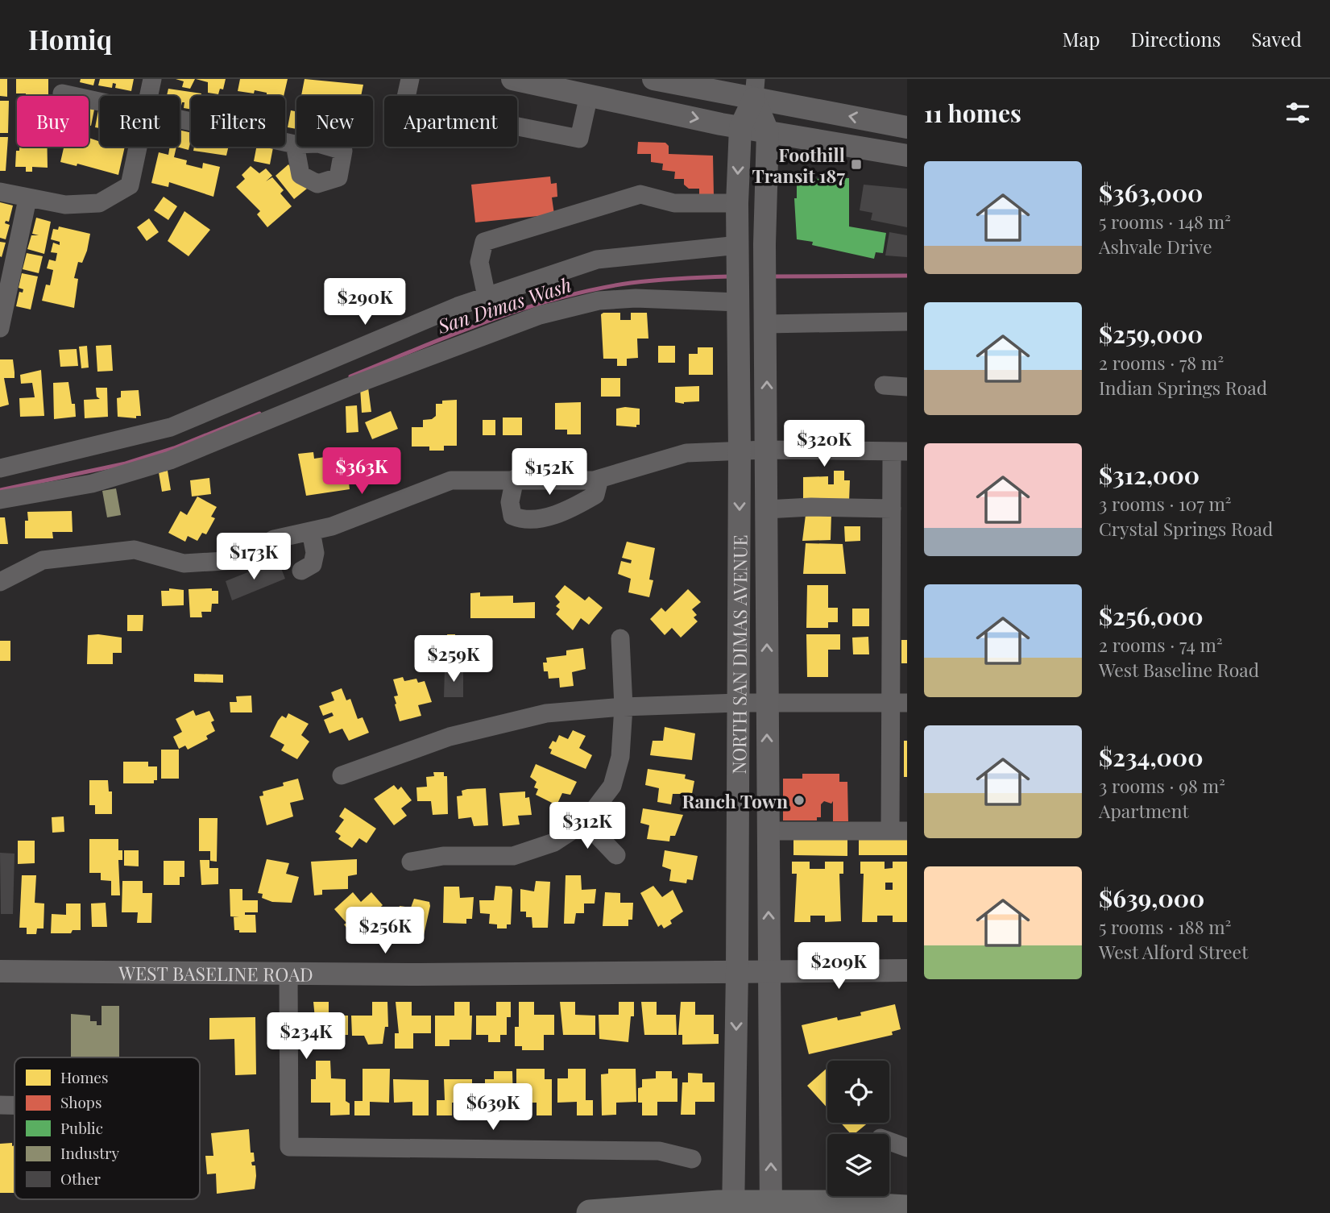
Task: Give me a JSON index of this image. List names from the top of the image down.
{
  "streets": {
    "main road": ["NORTH SAN DIMAS AVENUE", "WEST BASELINE ROAD"]
  },
  "crossings": [
    ["NORTH SAN DIMAS AVENUE", "WEST BASELINE ROAD"]
  ],
  "water": ["San Dimas Wash"],
  "places": {
    "transit": ["Foothill Transit 187"],
    "other": ["Ranch Town"]
  },
  "legend": [
    "Homes",
    "Shops",
    "Public",
    "Industry",
    "Other"
  ],
  "page": {
    "header": "Homiq",
    "nav": ["Map", "Directions", "Saved"],
    "heading": "11 homes",
    "chip": [
      "Buy",
      "Rent",
      "Filters",
      "New",
      "Apartment"
    ],
    "list": [
      {
        "name": "$363,000",
        "note": "5 rooms · 148 m² · Ashvale Drive"
      },
      {
        "name": "$259,000",
        "note": "2 rooms · 78 m² · Indian Springs Road"
      },
      {
        "name": "$312,000",
        "note": "3 rooms · 107 m² · Crystal Springs Road"
      },
      {
        "name": "$256,000",
        "note": "2 rooms · 74 m² · West Baseline Road"
      },
      {
        "name": "$234,000",
        "note": "3 rooms · 98 m² · Apartment"
      },
      {
        "name": "$639,000",
        "note": "5 rooms · 188 m² · West Alford Street"
      }
    ],
    "price": [
      "$290K",
      "$320K",
      "$363K",
      "$152K",
      "$173K",
      "$259K",
      "$312K",
      "$256K",
      "$209K",
      "$234K",
      "$639K"
    ]
  }
}
